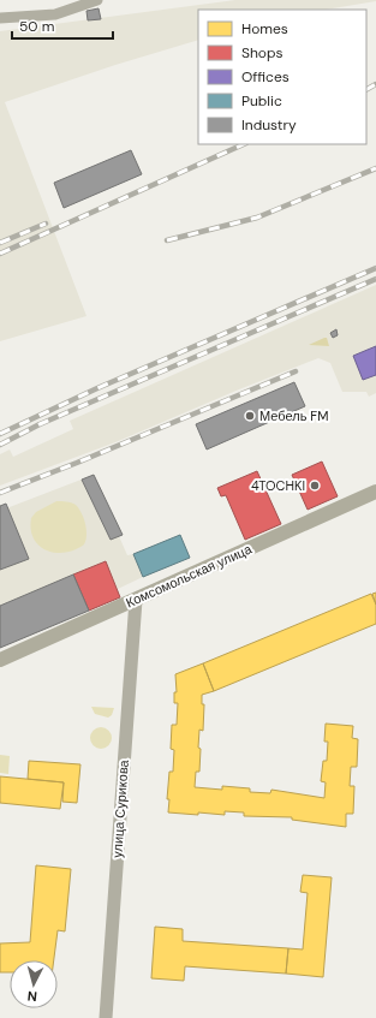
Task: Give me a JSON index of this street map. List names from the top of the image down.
{
  "streets": {
    "main road": ["Комсомольская улица"],
    "street": ["улица Сурикова"]
  },
  "crossings": [
    ["Комсомольская улица", "улица Сурикова"]
  ],
  "places": ["Мебель FM", "4TOCHKI"],
  "legend": [
    "Homes",
    "Shops",
    "Offices",
    "Public",
    "Industry"
  ],
  "scale_bar": "50 m",
  "north": "bottom"
}
